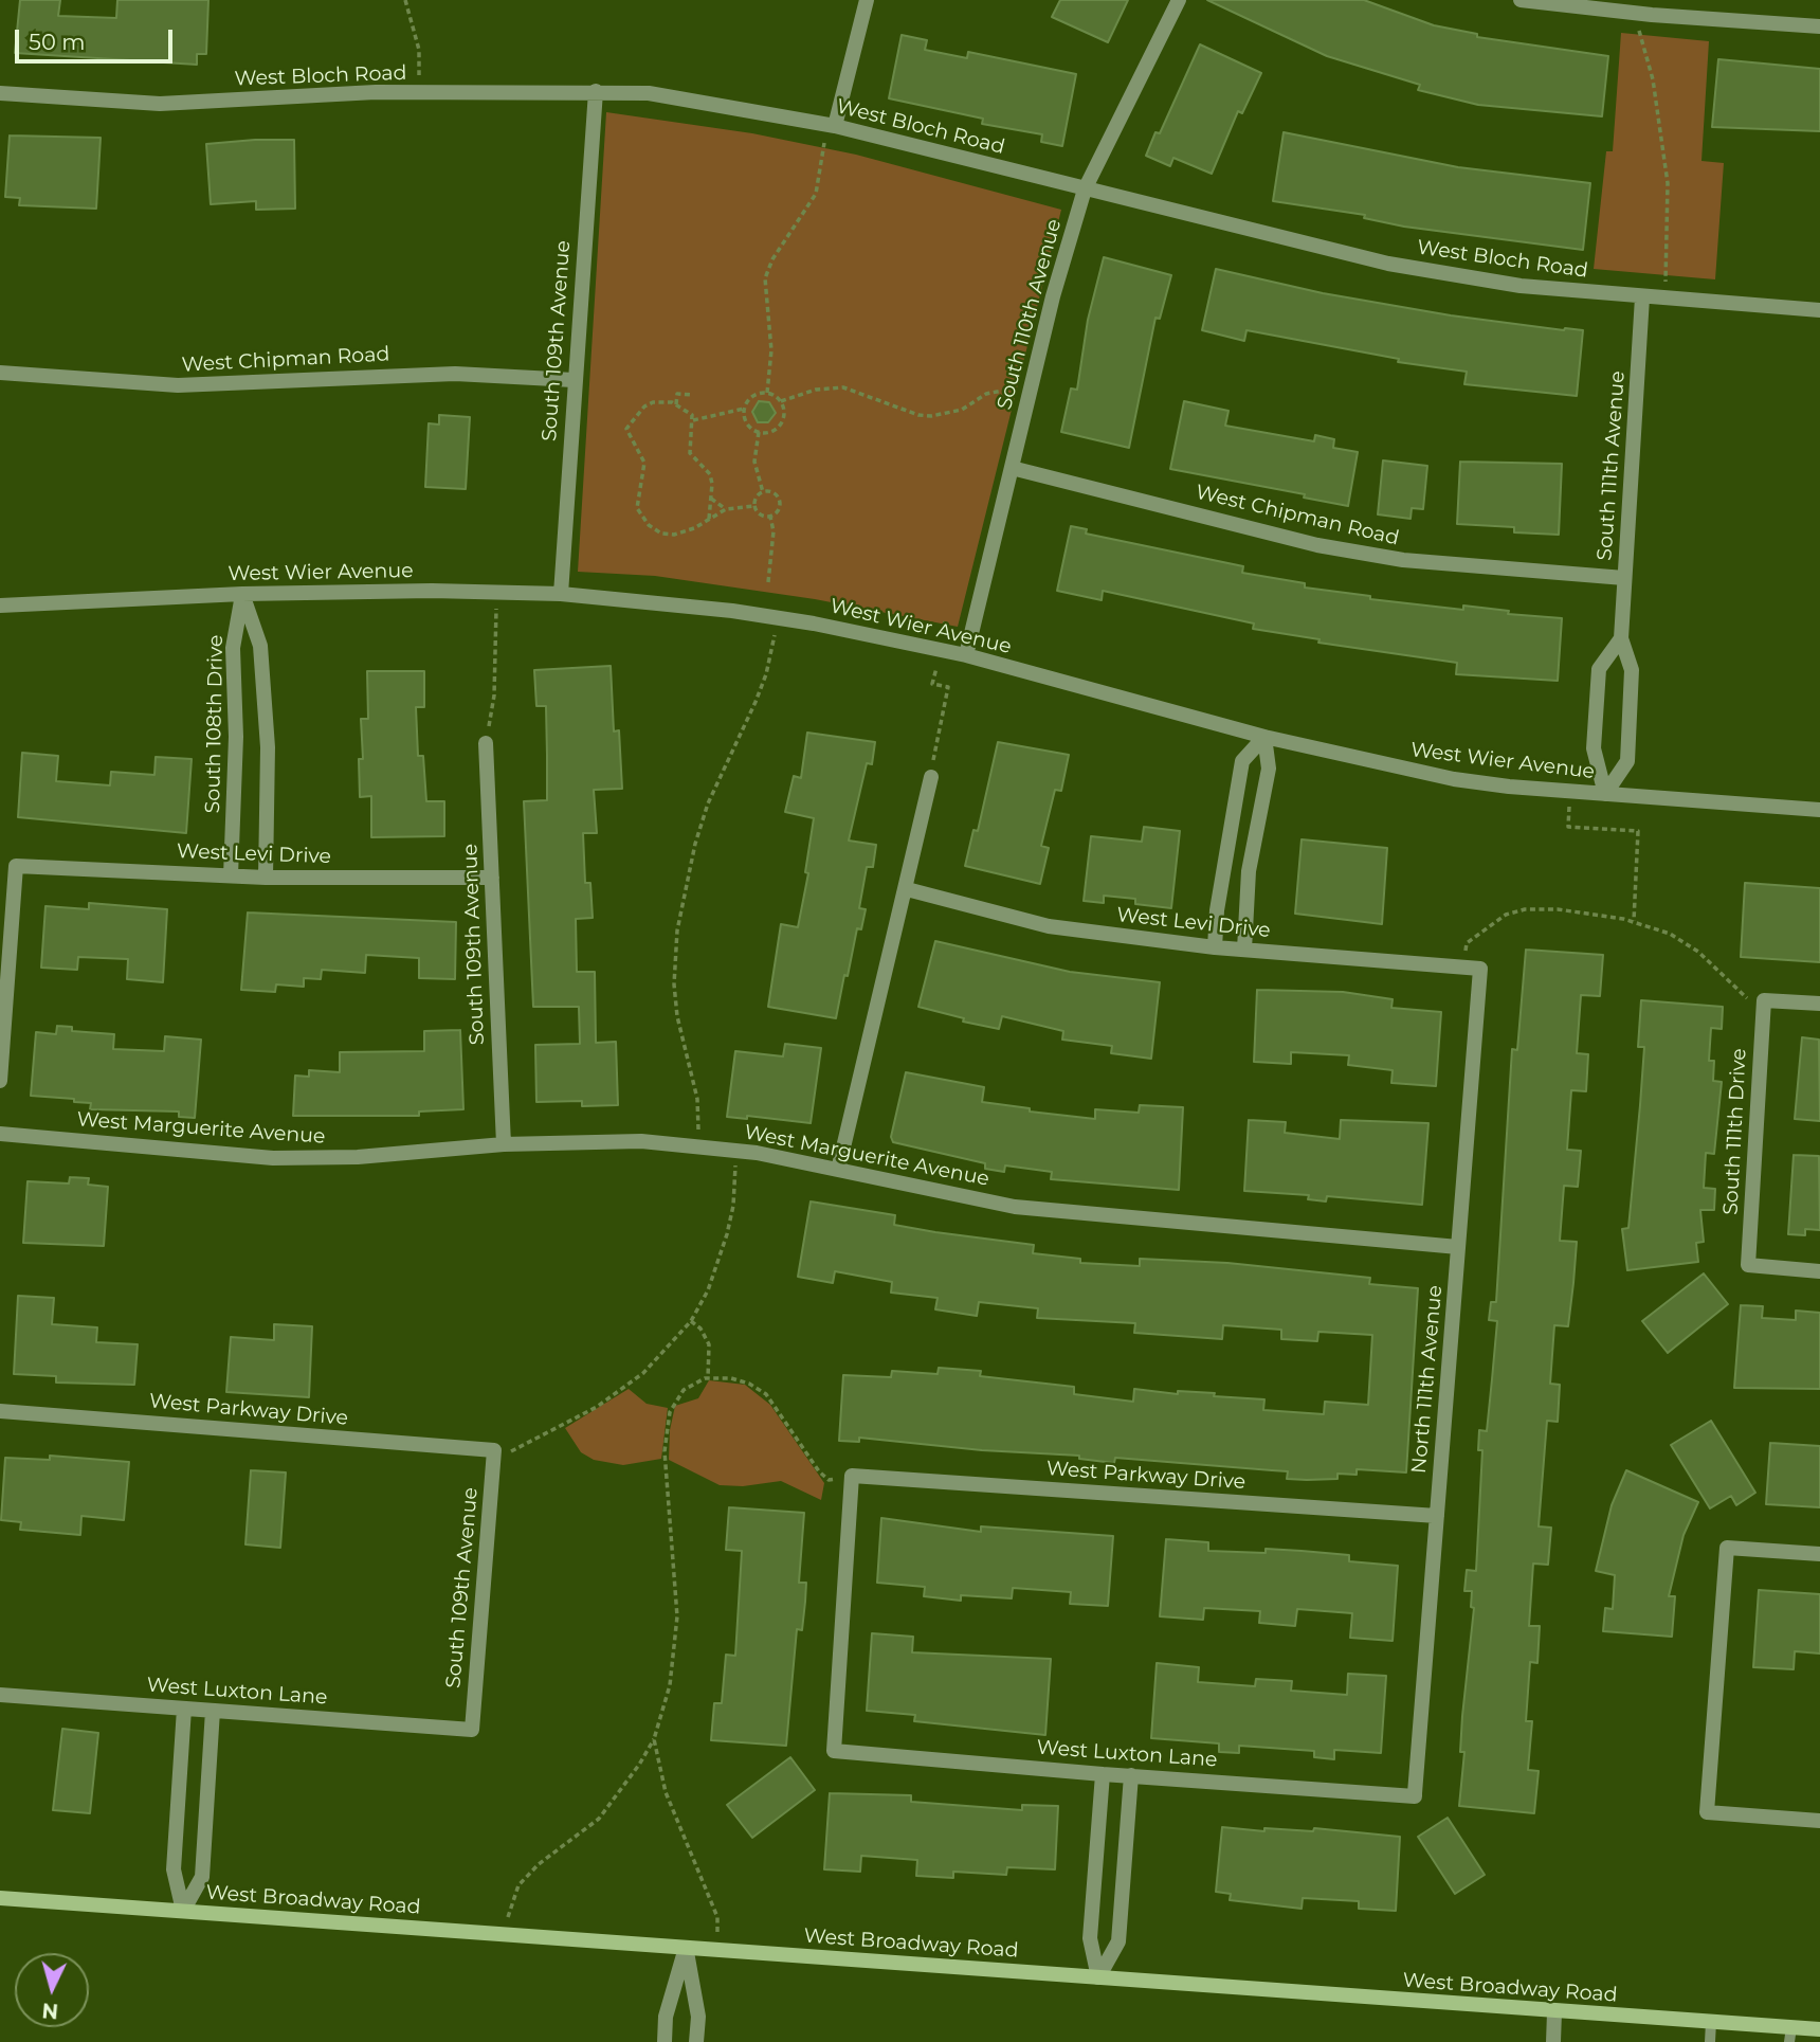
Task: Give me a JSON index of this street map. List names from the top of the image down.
{
  "streets": {
    "main road": ["West Broadway Road"],
    "street": [
      "West Bloch Road",
      "South 110th Avenue",
      "South 109th Avenue",
      "West Chipman Road",
      "South 111th Avenue",
      "West Wier Avenue",
      "South 108th Drive",
      "West Levi Drive",
      "West Marguerite Avenue",
      "South 111th Drive",
      "North 111th Avenue",
      "West Parkway Drive",
      "West Luxton Lane"
    ]
  },
  "crossings": [
    ["West Bloch Road", "South 110th Avenue"],
    ["West Bloch Road", "South 109th Avenue"],
    ["West Bloch Road", "South 111th Avenue"],
    ["South 110th Avenue", "West Chipman Road"],
    ["South 110th Avenue", "West Wier Avenue"],
    ["South 109th Avenue", "West Chipman Road"],
    ["South 109th Avenue", "West Wier Avenue"],
    ["South 109th Avenue", "West Levi Drive"],
    ["South 109th Avenue", "West Marguerite Avenue"],
    ["South 109th Avenue", "West Parkway Drive"],
    ["South 109th Avenue", "West Luxton Lane"],
    ["West Chipman Road", "South 111th Avenue"],
    ["South 111th Avenue", "West Wier Avenue"],
    ["West Wier Avenue", "South 108th Drive"],
    ["South 108th Drive", "West Levi Drive"],
    ["West Levi Drive", "North 111th Avenue"],
    ["West Marguerite Avenue", "North 111th Avenue"],
    ["North 111th Avenue", "West Parkway Drive"],
    ["North 111th Avenue", "West Luxton Lane"],
    ["West Parkway Drive", "West Luxton Lane"]
  ],
  "scale_bar": "50 m",
  "north": "bottom"
}
